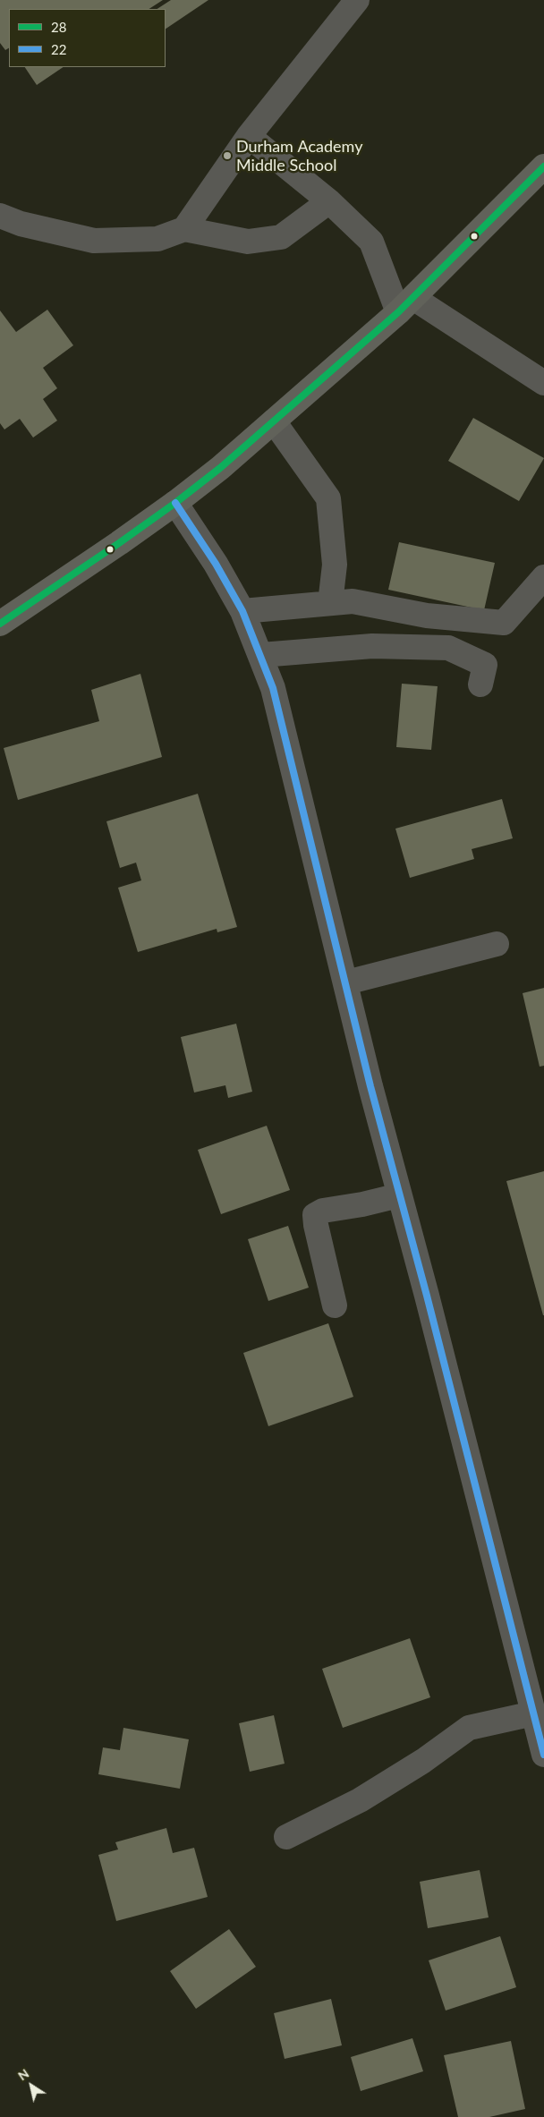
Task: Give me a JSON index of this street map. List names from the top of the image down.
{
  "places": ["Durham Academy Middle School"],
  "lines": ["transit line 28", "transit line 22"],
  "legend": ["28", "22"],
  "north": "top left"
}
